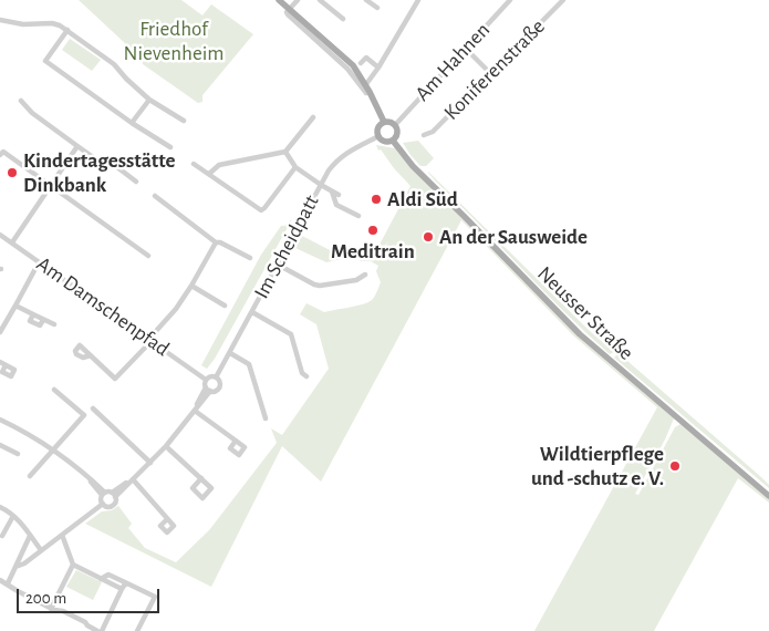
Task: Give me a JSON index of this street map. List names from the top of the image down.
{
  "streets": {
    "main road": ["Neusser Straße"],
    "street": [
      "Am Hahnen",
      "Koniferenstraße",
      "Im Scheidpatt",
      "Am Damschenpfad"
    ]
  },
  "crossings": [
    ["Am Hahnen", "Im Scheidpatt"],
    ["Am Hahnen", "Neusser Straße"],
    ["Im Scheidpatt", "Am Damschenpfad"],
    ["Im Scheidpatt", "Neusser Straße"]
  ],
  "parks": ["Friedhof Nievenheim"],
  "places": [
    "Kindertagesstätte Dinkbank",
    "Aldi Süd",
    "Meditrain",
    "An der Sausweide",
    "Wildtierpflege und -schutz e. V."
  ],
  "scale_bar": "200 m"
}
